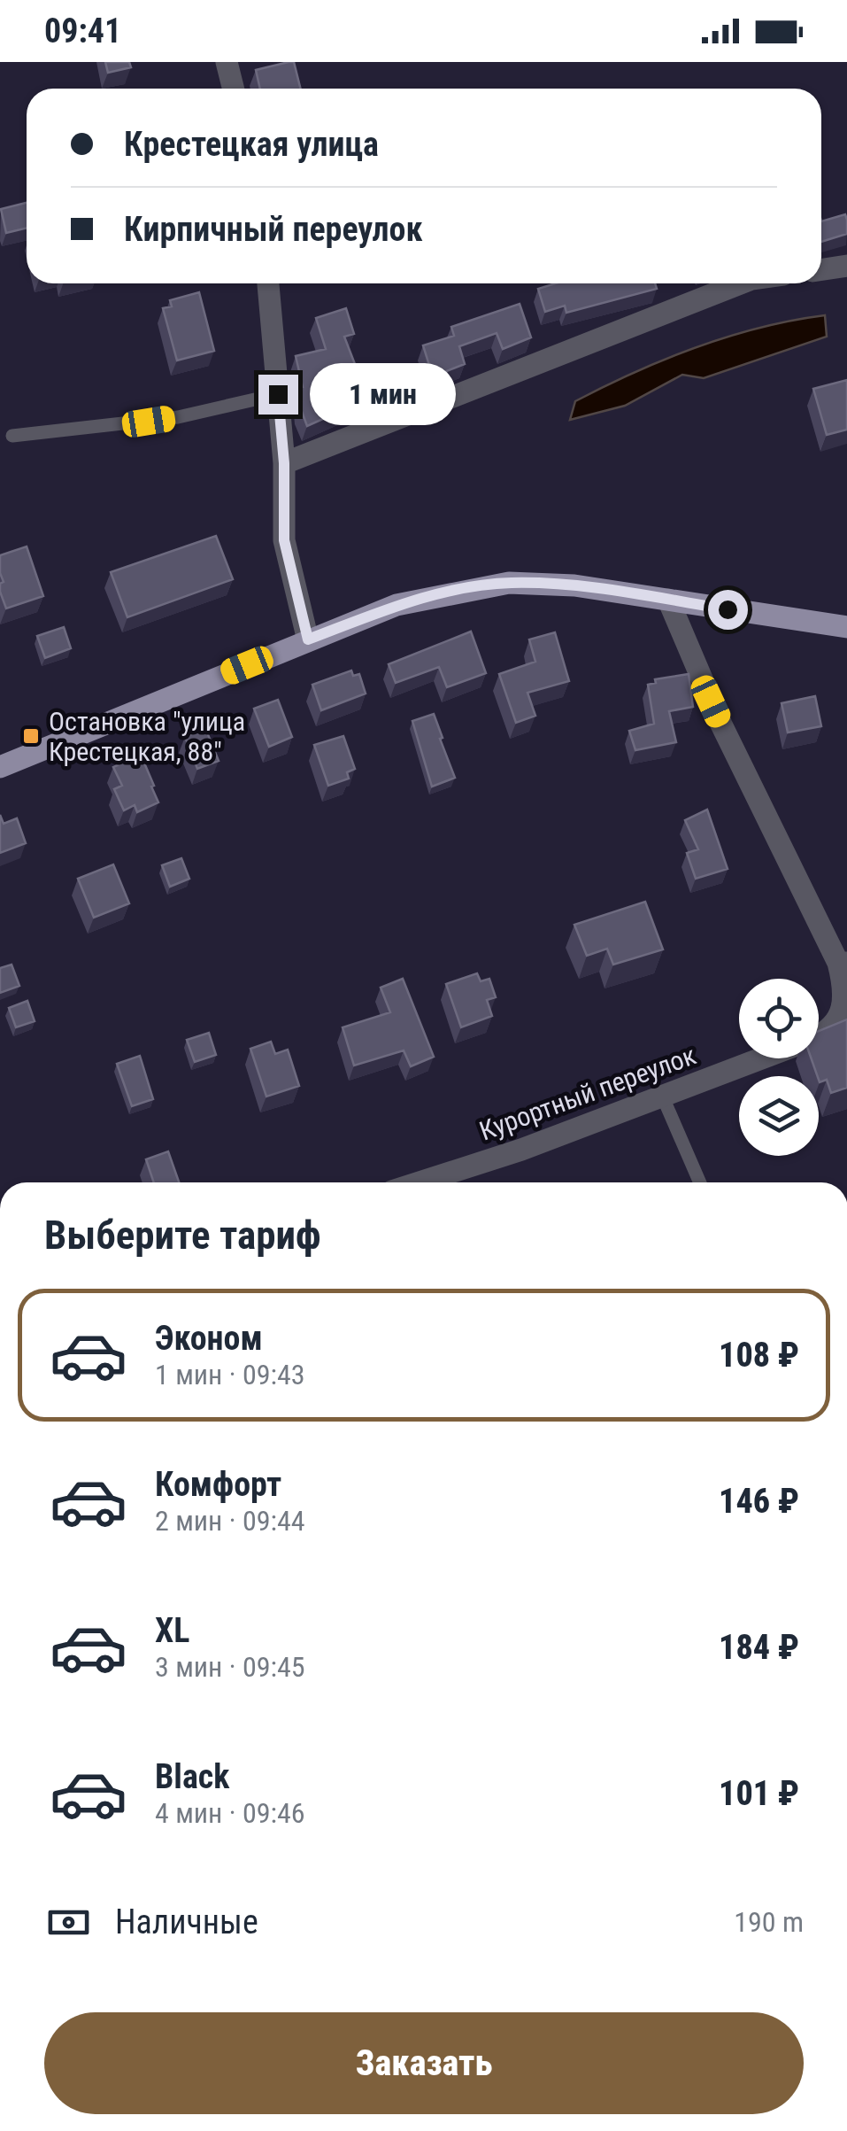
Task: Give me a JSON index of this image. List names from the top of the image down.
{
  "streets": {
    "street": ["Курортный переулок"]
  },
  "places": {
    "transit": ["Остановка \"улица Крестецкая, 88\""]
  },
  "page": {
    "status": "09:41",
    "banner": ["Крестецкая улица", "Кирпичный переулок"],
    "bubble": "1 мин",
    "heading": "Выберите тариф",
    "list": [
      {
        "name": "Эконом",
        "note": "1 мин · 09:43",
        "value": "108 ₽"
      },
      {
        "name": "Комфорт",
        "note": "2 мин · 09:44",
        "value": "146 ₽"
      },
      {
        "name": "XL",
        "note": "3 мин · 09:45",
        "value": "184 ₽"
      },
      {
        "name": "Black",
        "note": "4 мин · 09:46",
        "value": "101 ₽"
      }
    ],
    "pay": ["Наличные", "190 m"],
    "buttons": "Заказать"
  }
}
